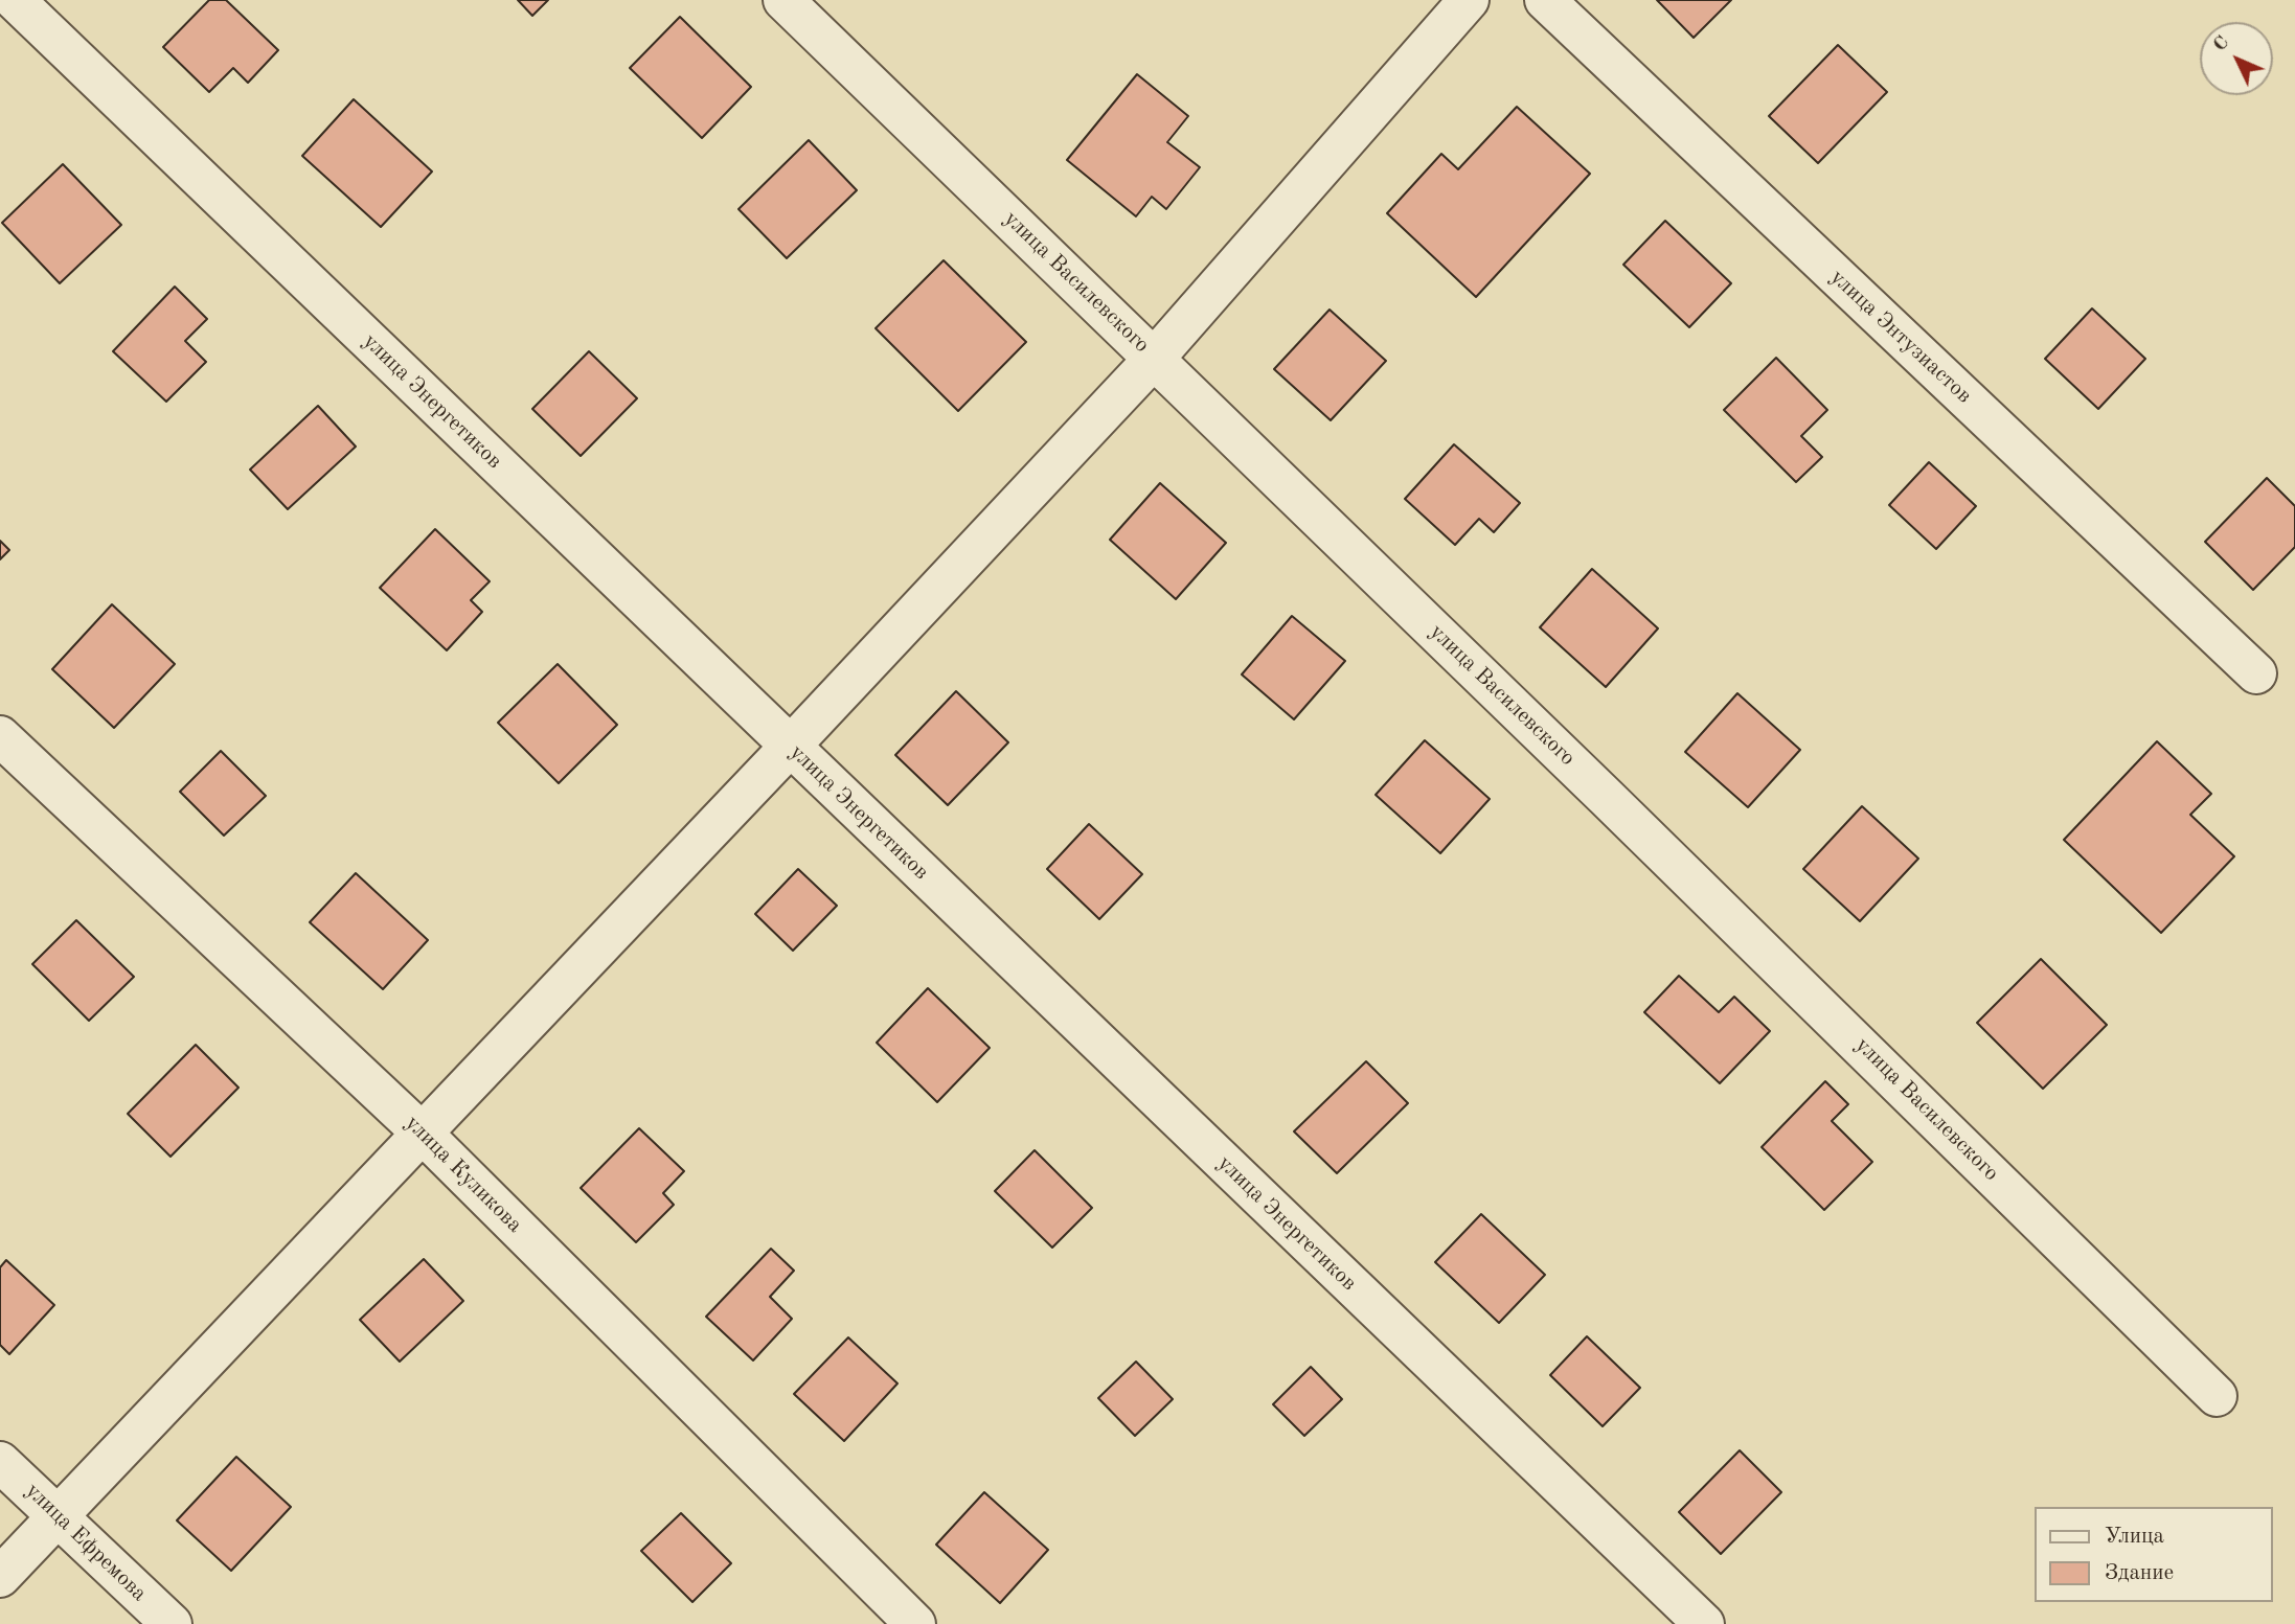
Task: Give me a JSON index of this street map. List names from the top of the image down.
{
  "streets": {
    "street": [
      "улица Василевского",
      "улица Энтузиастов",
      "улица Энергетиков",
      "улица Куликова",
      "улица Ефремова"
    ]
  },
  "legend": ["Улица", "Здание"],
  "north": "top left"
}
